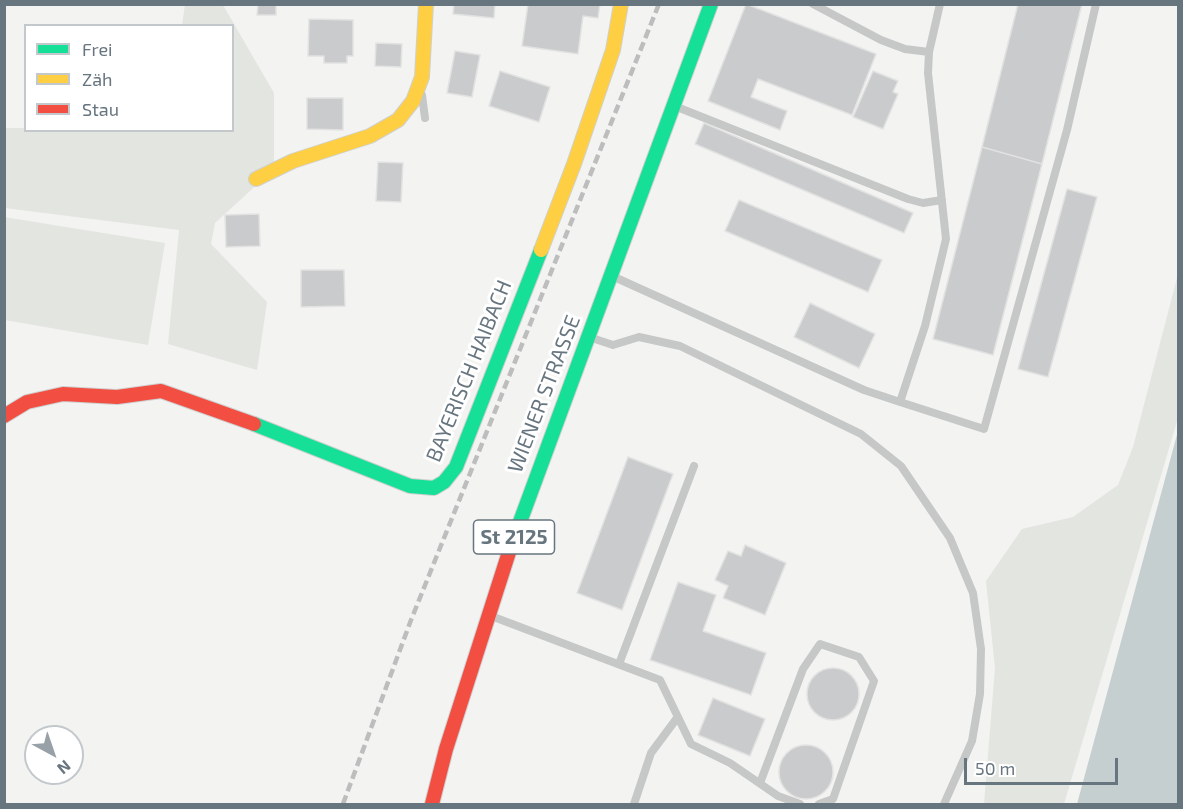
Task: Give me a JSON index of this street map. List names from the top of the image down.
{
  "streets": {
    "street": ["BAYERISCH HAIBACH", "WIENER STRASSE", "St 2125"]
  },
  "legend": ["Frei", "Zäh", "Stau"],
  "scale_bar": "50 m",
  "north": "bottom right"
}
